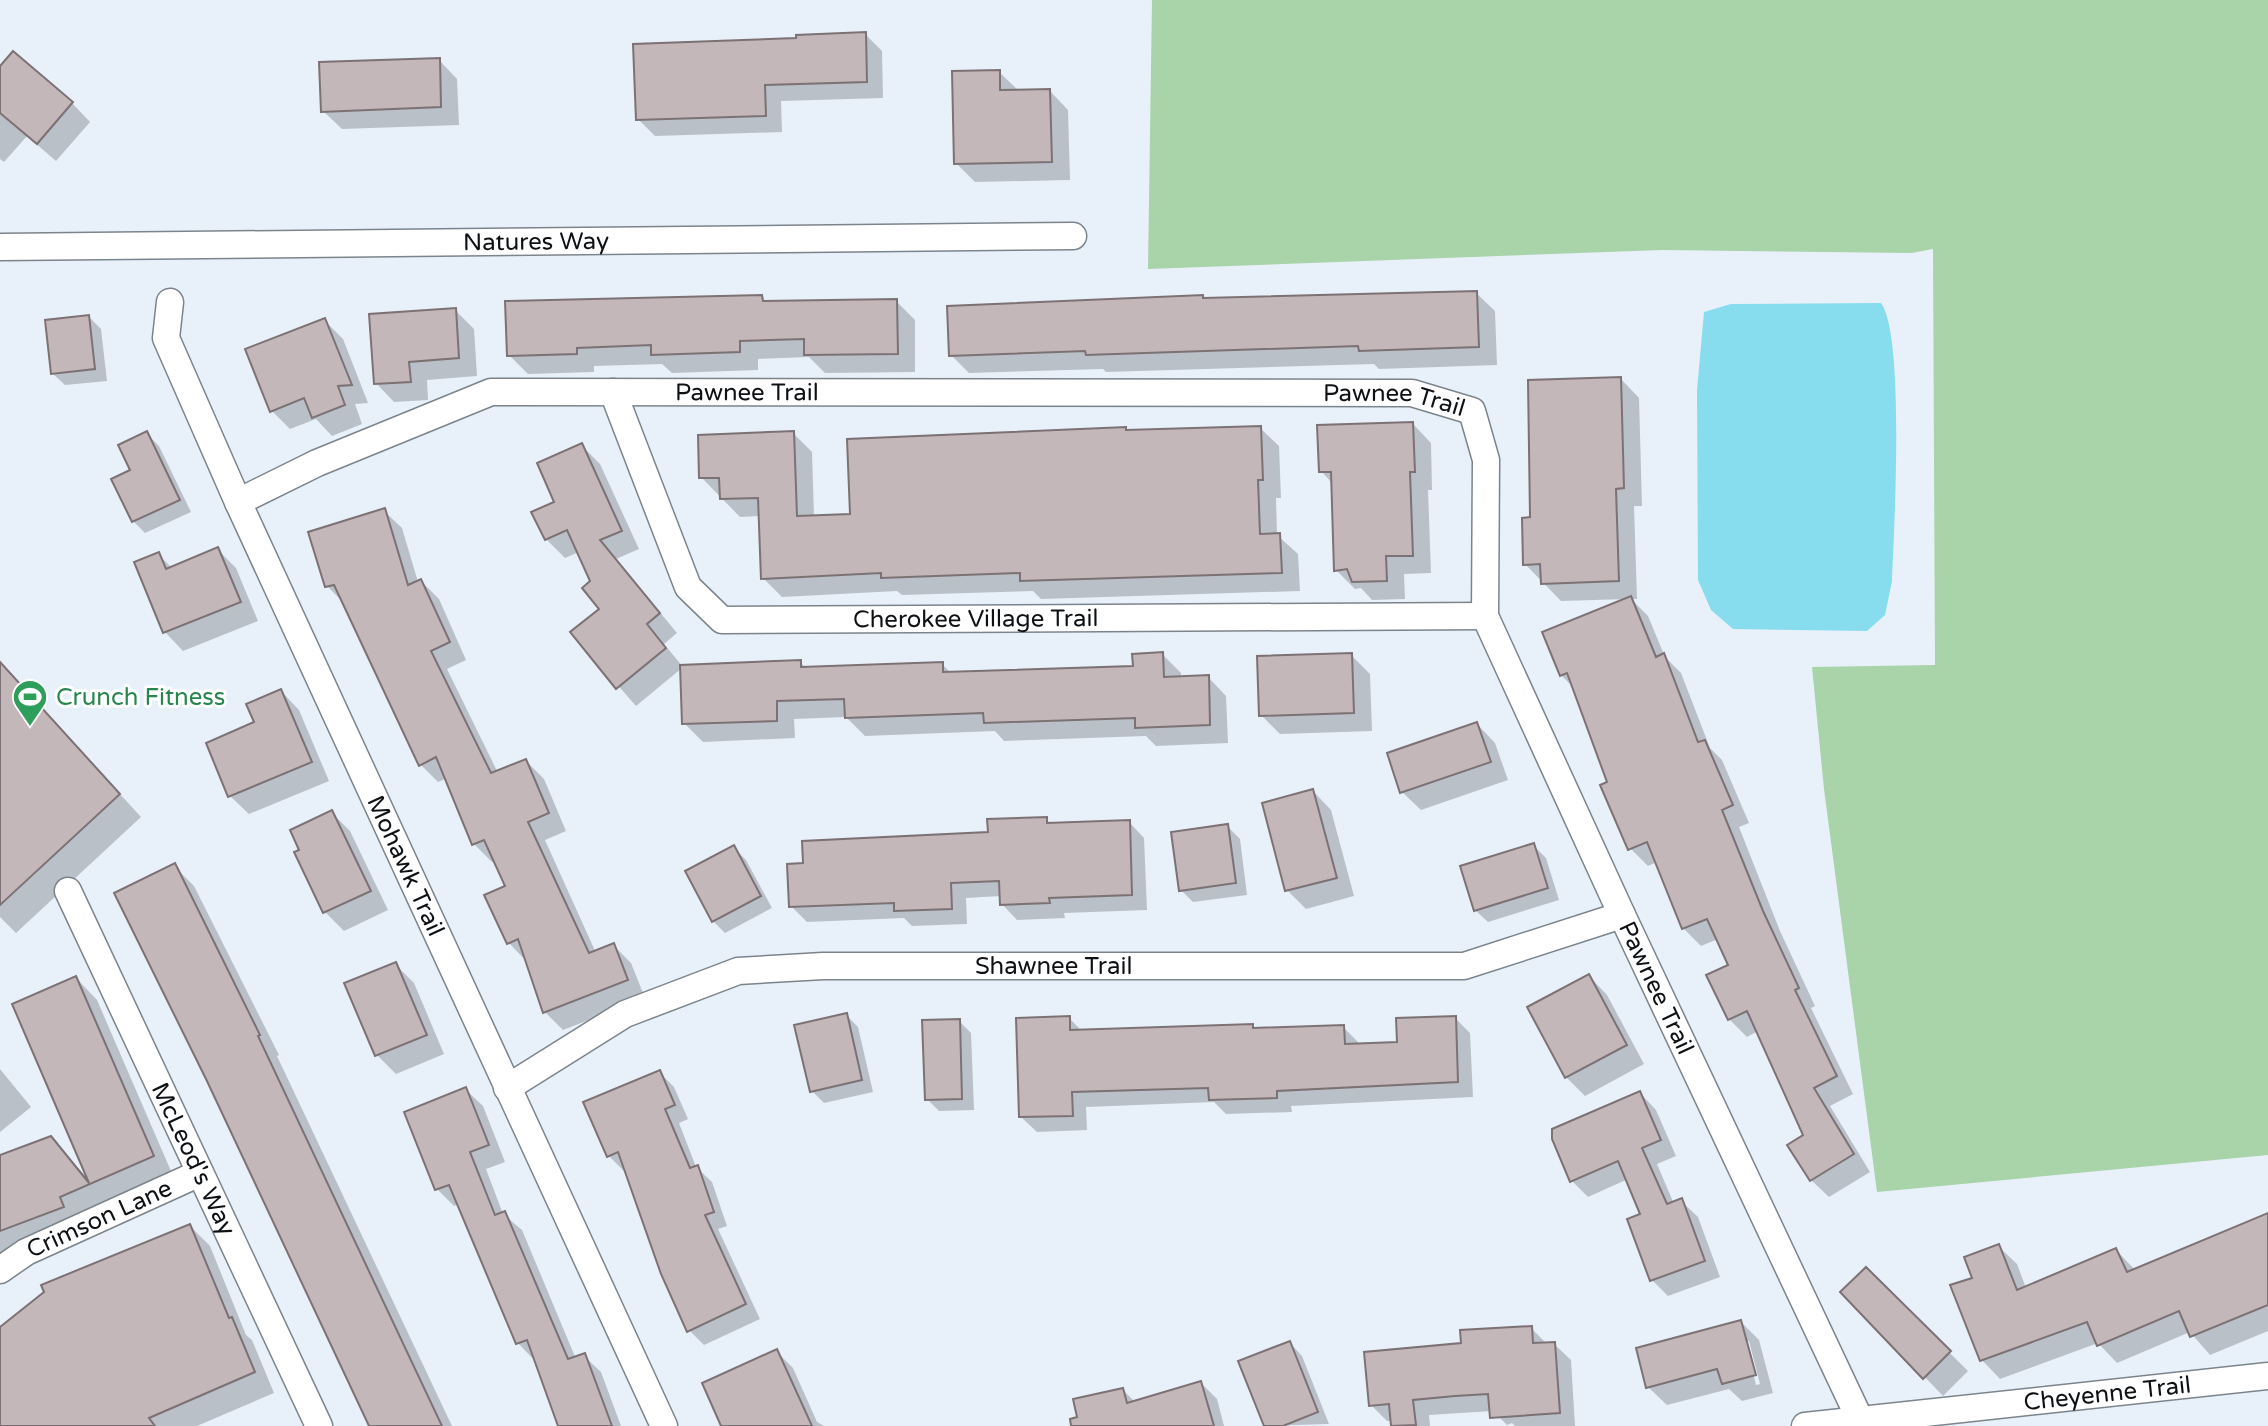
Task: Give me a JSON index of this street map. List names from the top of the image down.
{
  "streets": {
    "street": [
      "Natures Way",
      "Pawnee Trail",
      "Cherokee Village Trail",
      "Mohawk Trail",
      "Shawnee Trail",
      "McLeod's Way",
      "Crimson Lane",
      "Cheyenne Trail"
    ]
  },
  "crossings": [
    ["Pawnee Trail", "Cherokee Village Trail"],
    ["Pawnee Trail", "Mohawk Trail"],
    ["Pawnee Trail", "Shawnee Trail"],
    ["Pawnee Trail", "Cheyenne Trail"],
    ["Mohawk Trail", "Shawnee Trail"],
    ["McLeod's Way", "Crimson Lane"]
  ],
  "places": {
    "sports": ["Crunch Fitness"]
  }
}
